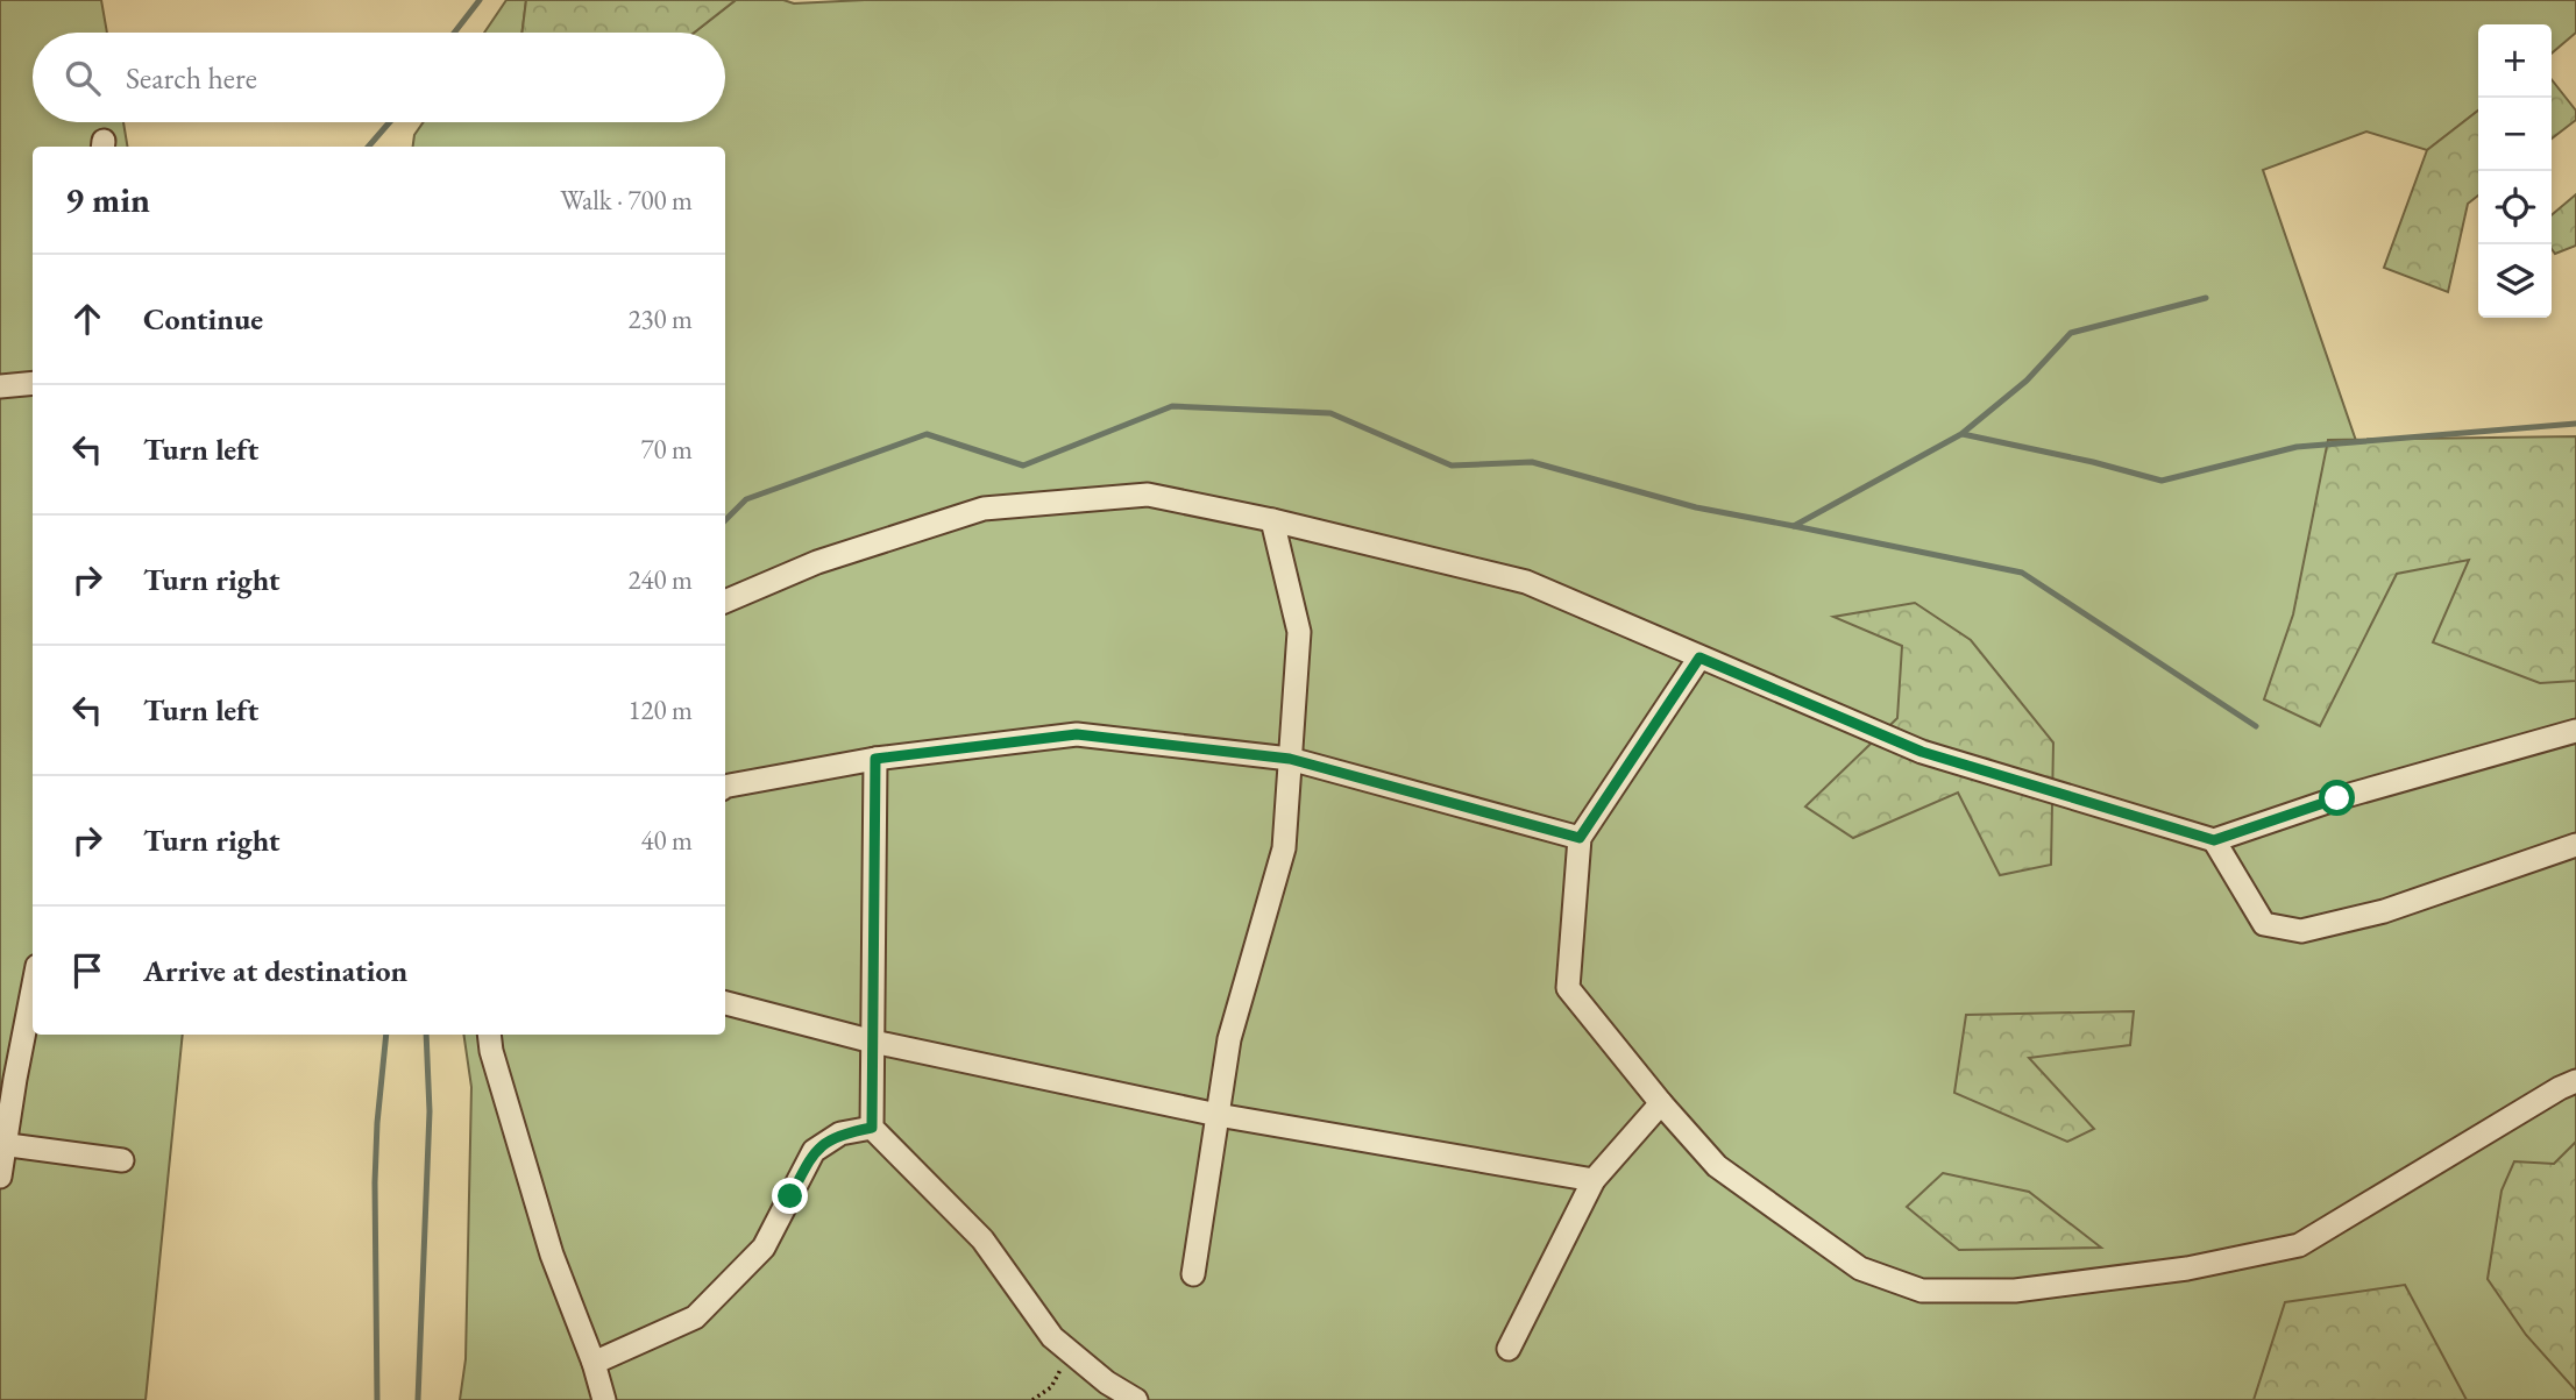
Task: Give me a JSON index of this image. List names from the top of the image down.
{
  "page": {
    "map_buttons": ["+", "−"],
    "search": "Search here",
    "heading": ["9 min", "Walk · 700 m"],
    "list": [
      ["Continue", "230 m"],
      ["Turn left", "70 m"],
      ["Turn right", "240 m"],
      ["Turn left", "120 m"],
      ["Turn right", "40 m"],
      "Arrive at destination"
    ]
  }
}
